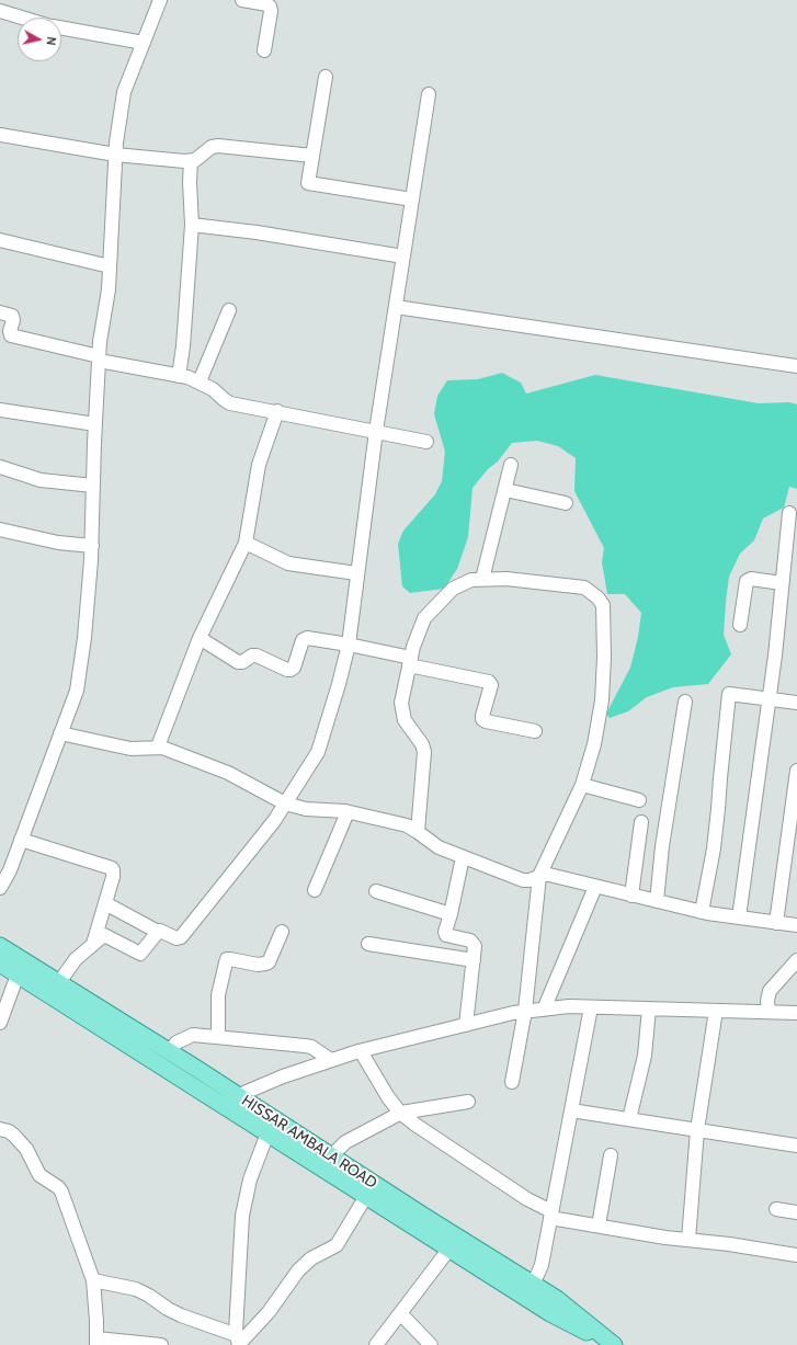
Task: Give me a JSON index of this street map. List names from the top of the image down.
{
  "streets": {
    "main road": ["HISSAR AMBALA ROAD"]
  },
  "north": "right"
}
